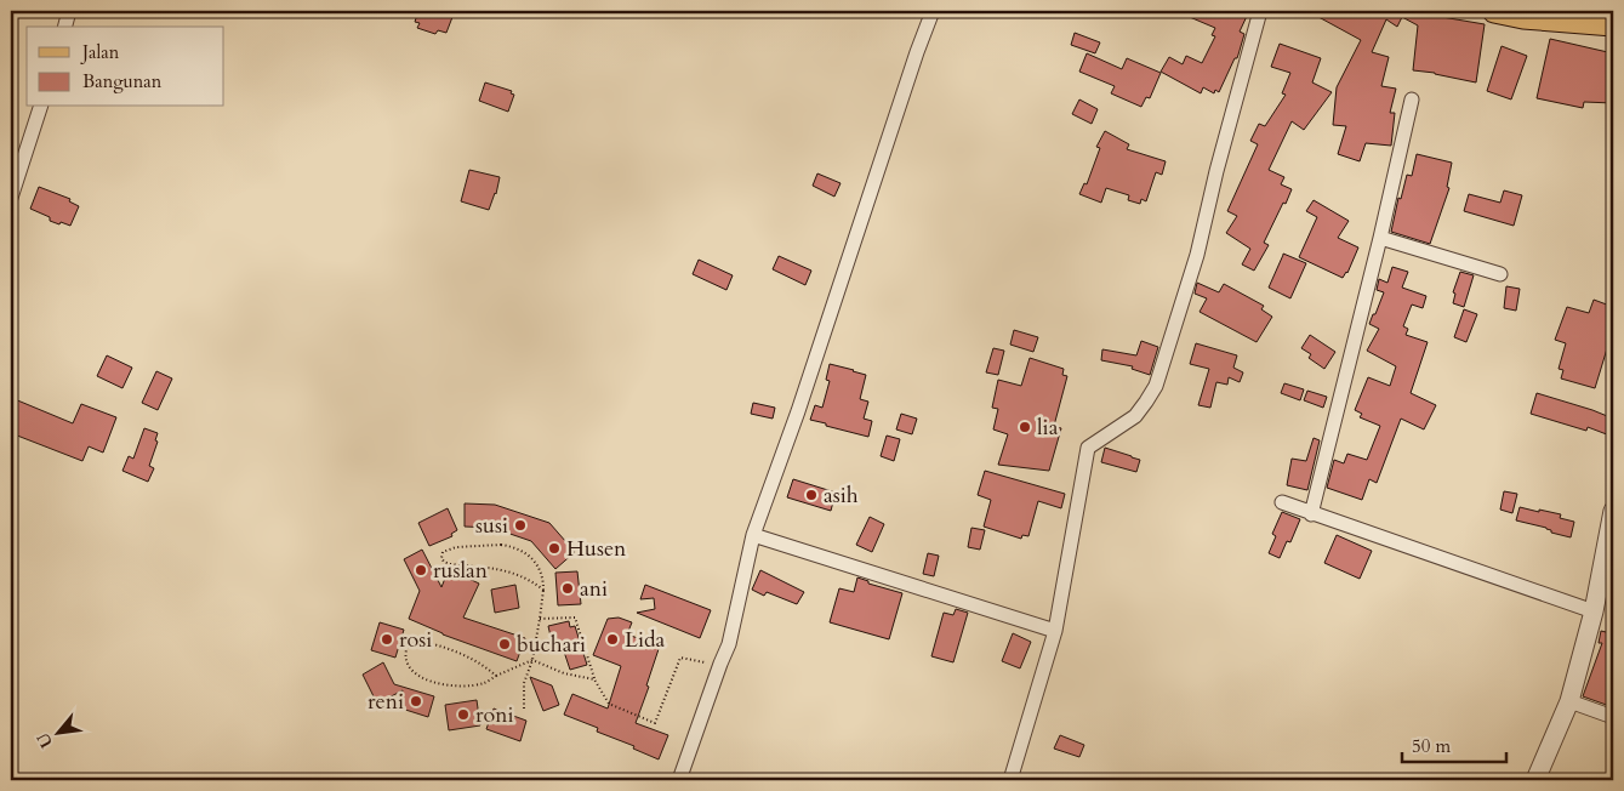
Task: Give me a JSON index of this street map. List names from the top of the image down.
{
  "places": [
    "lia",
    "asih",
    "susi",
    "Husen",
    "ruslan",
    "ani",
    "rosi",
    "Lida",
    "buchari",
    "reni",
    "roni"
  ],
  "legend": ["Jalan", "Bangunan"],
  "scale_bar": "50 m",
  "north": "bottom left"
}
